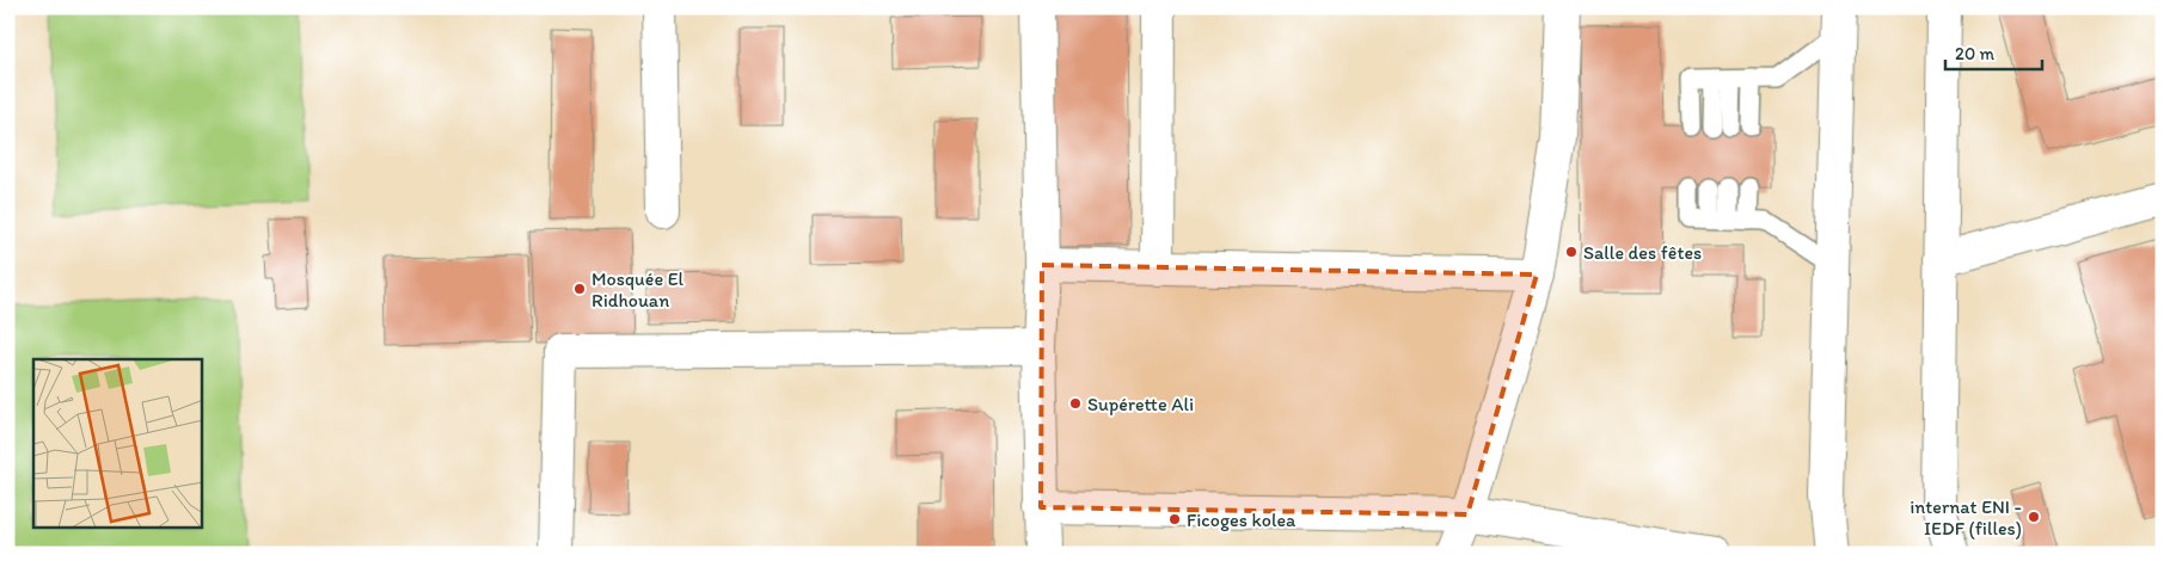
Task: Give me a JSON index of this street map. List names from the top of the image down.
{
  "places": [
    "Salle des fêtes",
    "Mosquée El Ridhouan",
    "Supérette Ali",
    "internat ENI - IEDF (filles)",
    "Ficoges kolea"
  ],
  "scale_bar": "20 m"
}
